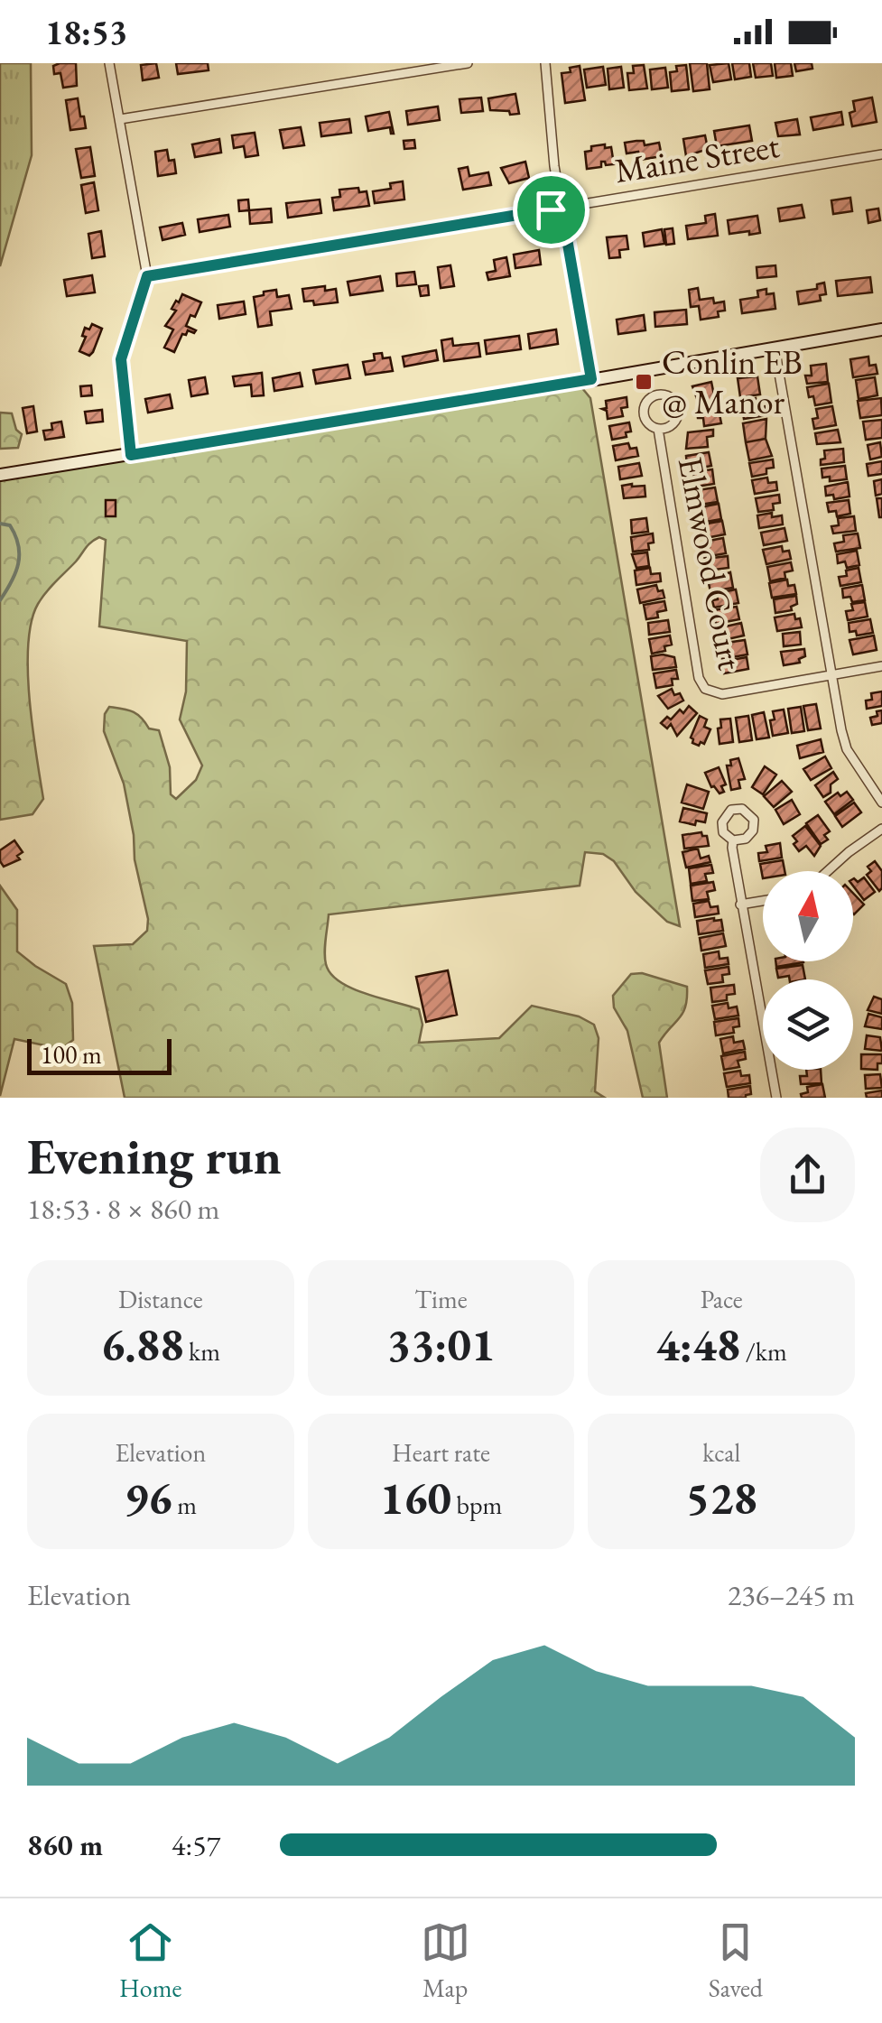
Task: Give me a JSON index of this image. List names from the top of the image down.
{
  "streets": {
    "street": ["Maine Street", "Elmwood Court"]
  },
  "places": {
    "transit": ["Conlin EB @ Manor"]
  },
  "scale_bar": "100 m",
  "north": "top",
  "page": {
    "status": "18:53",
    "scale": "100 m",
    "heading": ["Evening run", "18:53 · 8 × 860 m"],
    "stats": [
      ["Distance", "6.88 km"],
      ["Time", "33:01"],
      ["Pace", "4:48 /km"],
      ["Elevation", "96 m"],
      ["Heart rate", "160 bpm"],
      ["kcal", "528"]
    ],
    "chart": ["Elevation", "236–245 m"],
    "list": [
      {
        "name": "860 m",
        "note": "4:57"
      }
    ],
    "tabs": ["Home", "Map", "Saved"]
  }
}
